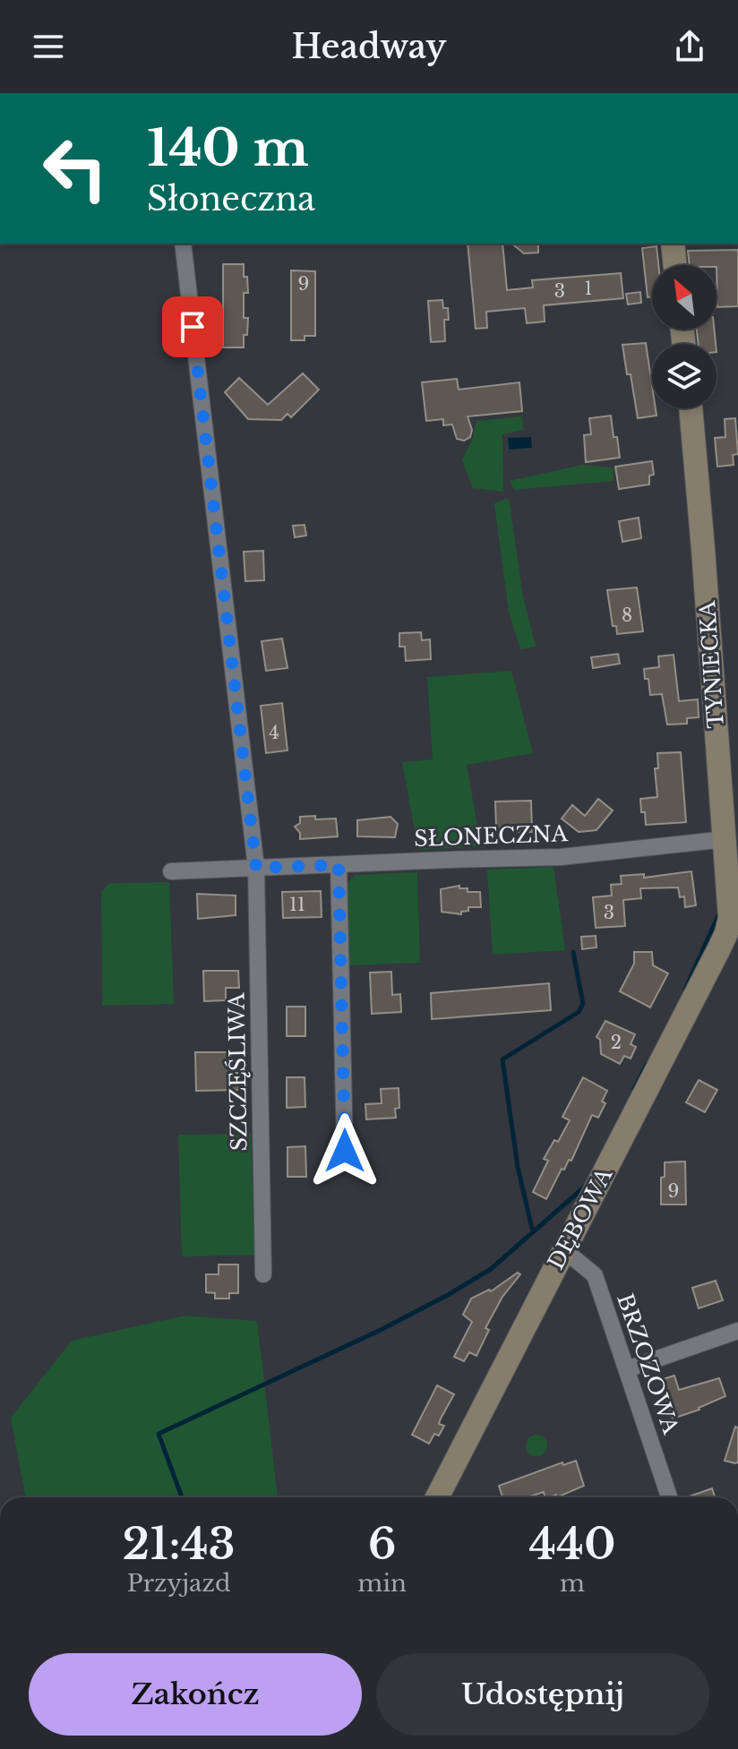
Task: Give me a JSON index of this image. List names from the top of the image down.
{
  "streets": {
    "street": [
      "TYNIECKA",
      "SŁONECZNA",
      "SZCZĘŚLIWA",
      "DĘBOWA",
      "BRZOZOWA"
    ]
  },
  "crossings": [
    ["TYNIECKA", "SŁONECZNA"],
    ["TYNIECKA", "DĘBOWA"],
    ["SŁONECZNA", "SZCZĘŚLIWA"],
    ["DĘBOWA", "BRZOZOWA"]
  ],
  "house_numbers": [
    "9",
    "1",
    "3",
    "8",
    "4",
    "11",
    "3",
    "2",
    "9"
  ],
  "north": "top left",
  "page": {
    "header": "Headway",
    "turn": ["140 m", "Słoneczna"],
    "eta": [
      "21:43",
      "Przyjazd",
      "6",
      "min",
      "440",
      "m"
    ],
    "buttons": ["Zakończ", "Udostępnij"]
  }
}
